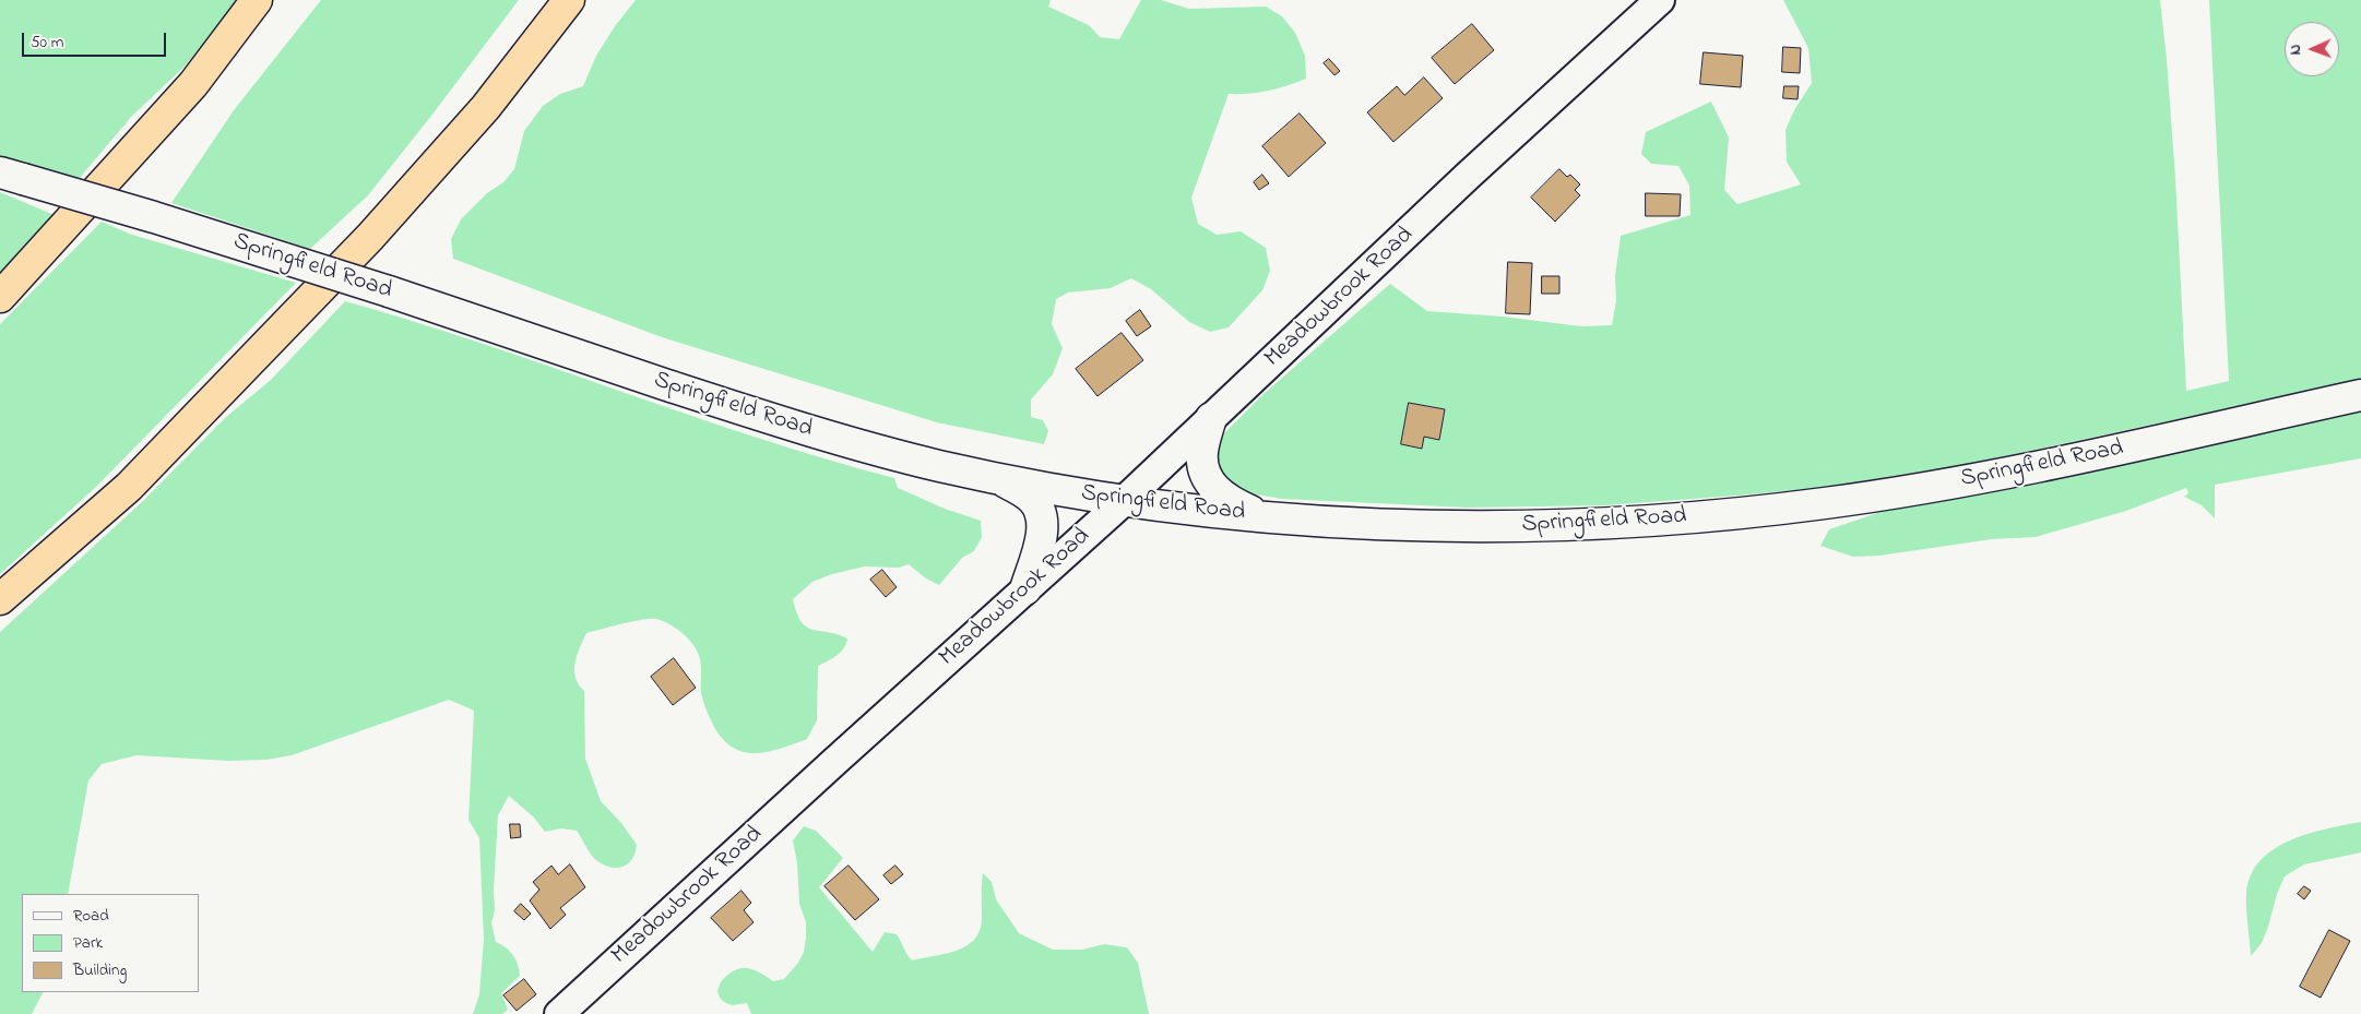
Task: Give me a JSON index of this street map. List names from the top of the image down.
{
  "streets": {
    "main road": ["Springfield Road"],
    "street": ["Meadowbrook Road"]
  },
  "crossings": [
    ["Springfield Road", "Meadowbrook Road"]
  ],
  "legend": ["Road", "Park", "Building"],
  "scale_bar": "50 m",
  "north": "left"
}
